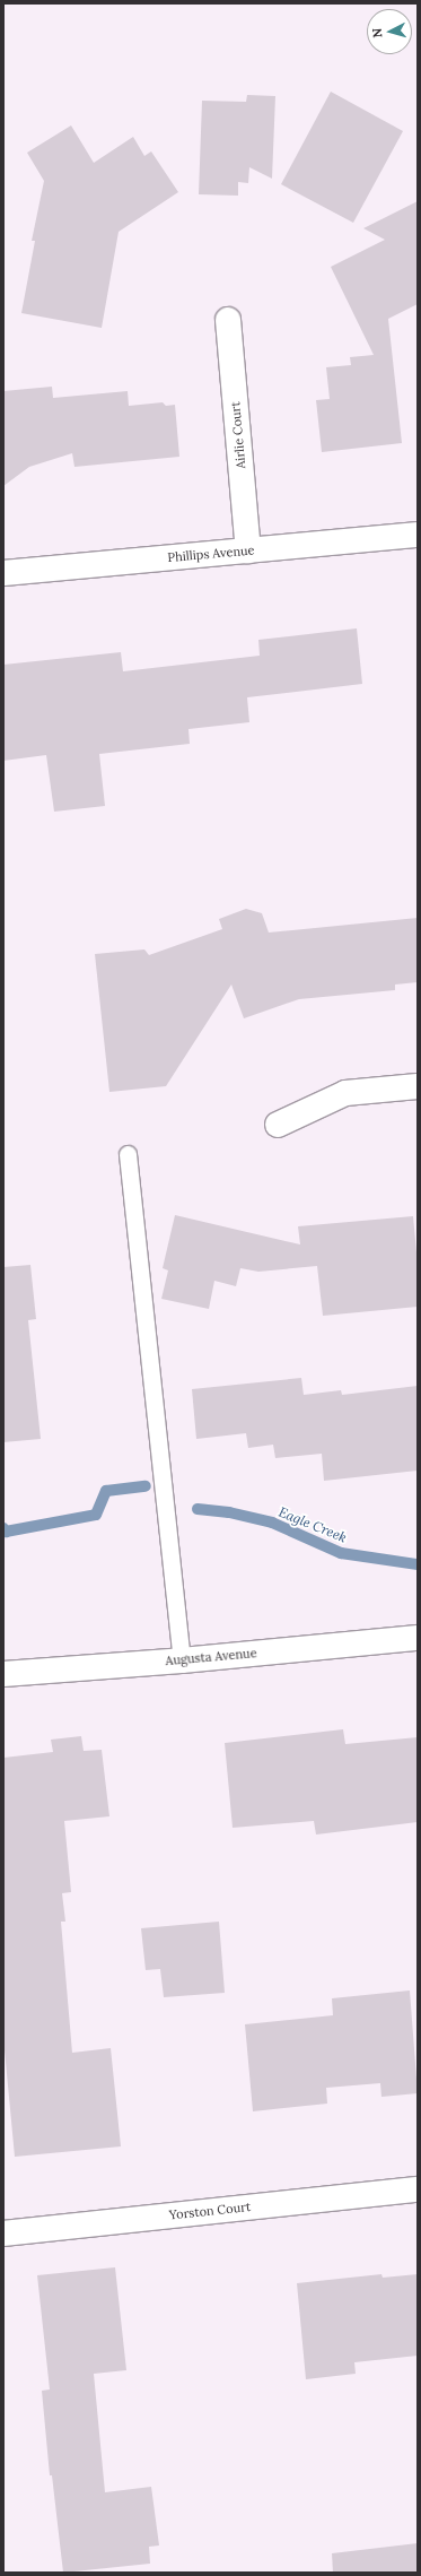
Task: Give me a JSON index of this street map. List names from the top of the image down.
{
  "streets": {
    "street": [
      "Airlie Court",
      "Phillips Avenue",
      "Augusta Avenue",
      "Yorston Court"
    ]
  },
  "crossings": [
    ["Airlie Court", "Phillips Avenue"]
  ],
  "water": ["Eagle Creek"],
  "north": "left"
}
